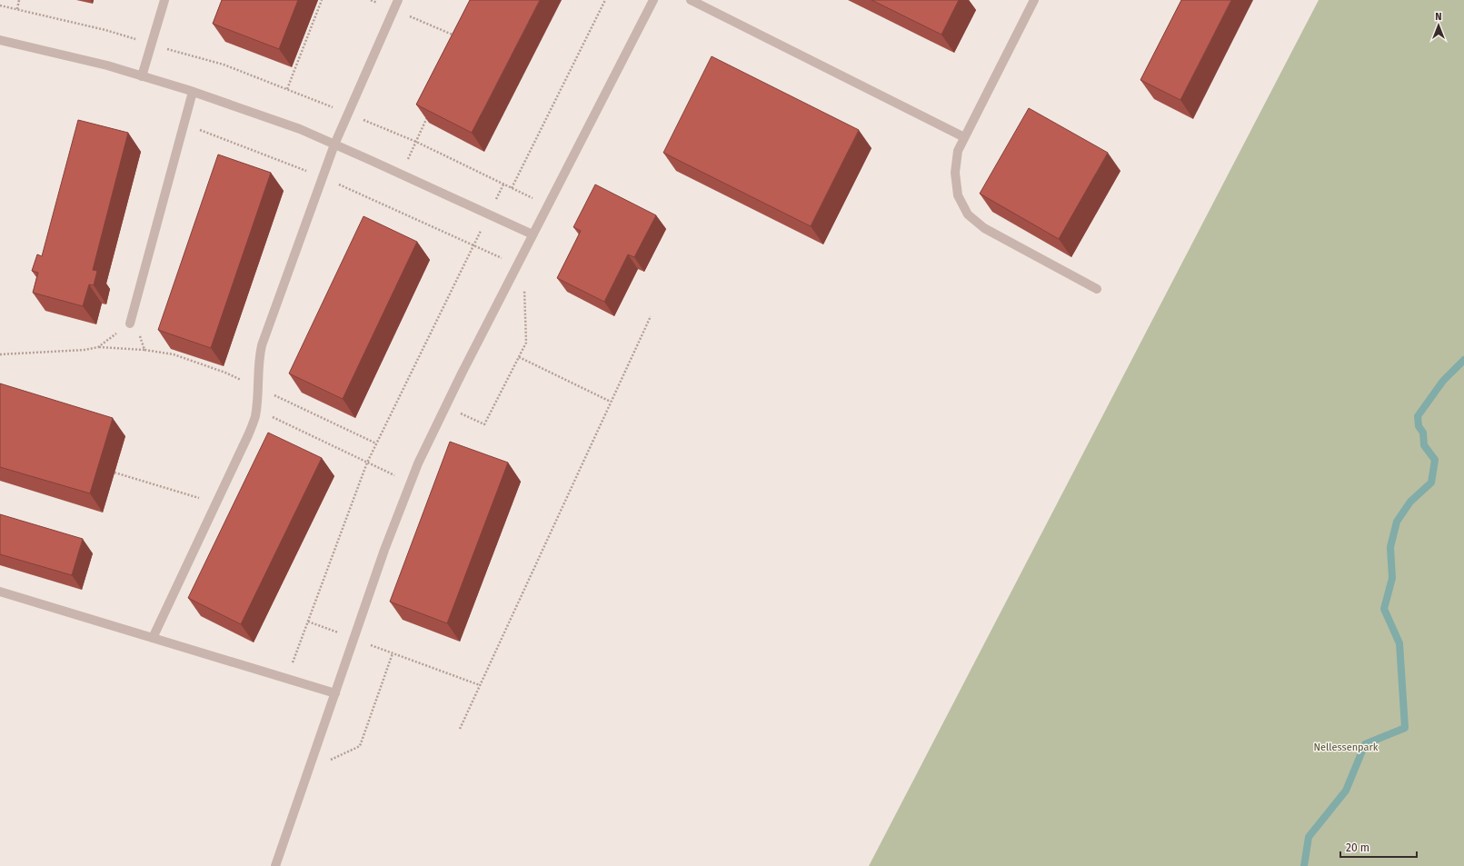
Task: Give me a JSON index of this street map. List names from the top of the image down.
{
  "parks": ["Nellessenpark"],
  "scale_bar": "20 m",
  "north": "top"
}
